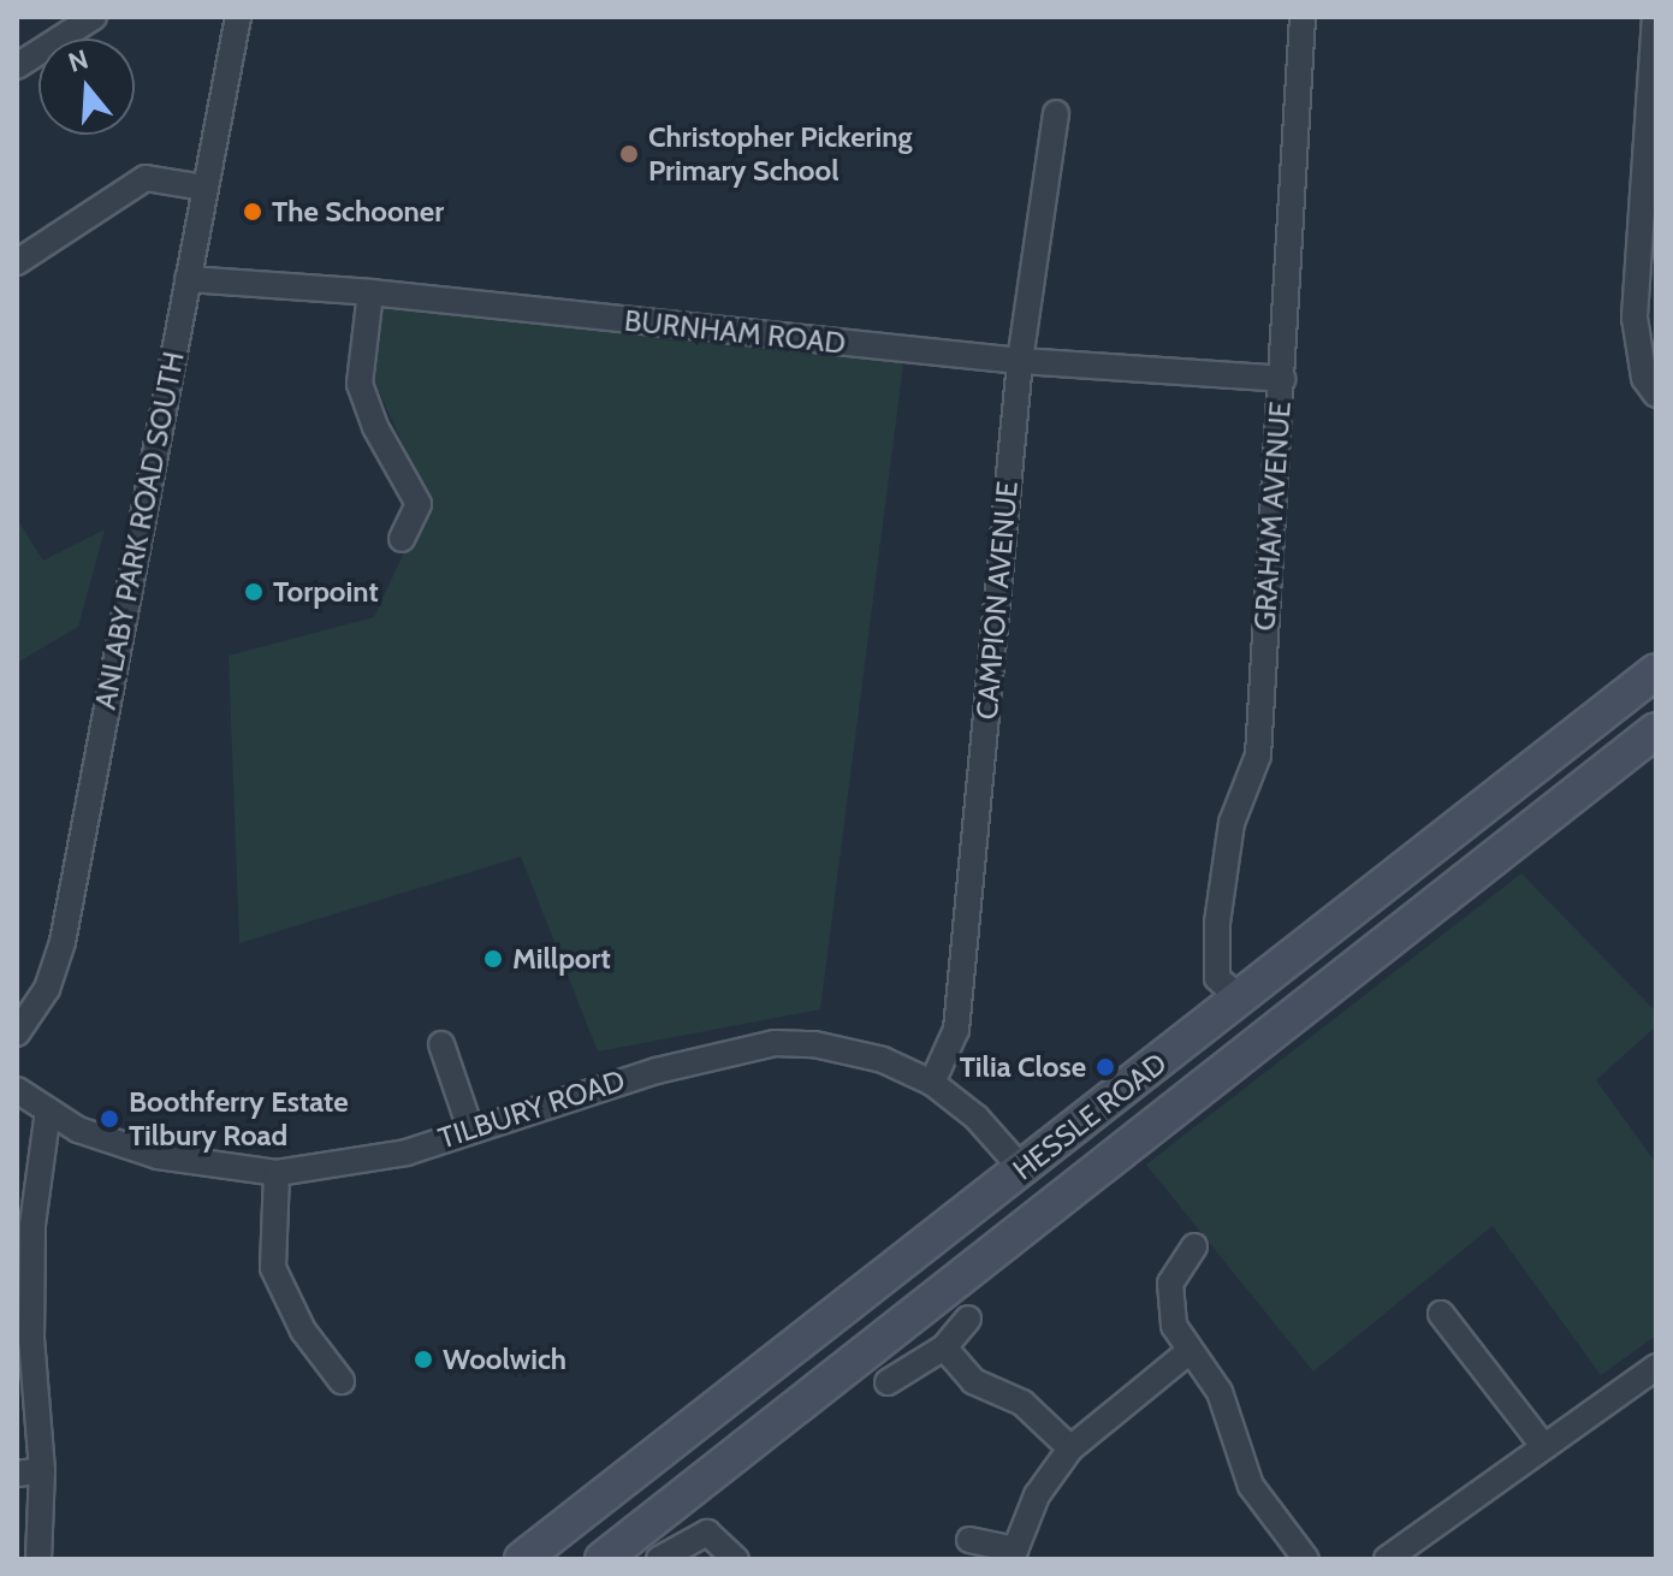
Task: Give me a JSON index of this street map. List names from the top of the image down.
{
  "streets": {
    "street": [
      "BURNHAM ROAD",
      "GRAHAM AVENUE",
      "ANLABY PARK ROAD SOUTH",
      "CAMPION AVENUE",
      "TILBURY ROAD",
      "HESSLE ROAD"
    ]
  },
  "crossings": [
    ["BURNHAM ROAD", "GRAHAM AVENUE"],
    ["BURNHAM ROAD", "ANLABY PARK ROAD SOUTH"],
    ["BURNHAM ROAD", "CAMPION AVENUE"],
    ["GRAHAM AVENUE", "HESSLE ROAD"],
    ["CAMPION AVENUE", "TILBURY ROAD"],
    ["TILBURY ROAD", "HESSLE ROAD"]
  ],
  "places": [
    "Christopher Pickering Primary School",
    "The Schooner",
    "Torpoint",
    "Millport",
    "Tilia Close",
    "Boothferry Estate Tilbury Road",
    "Woolwich"
  ],
  "north": "top"
}
